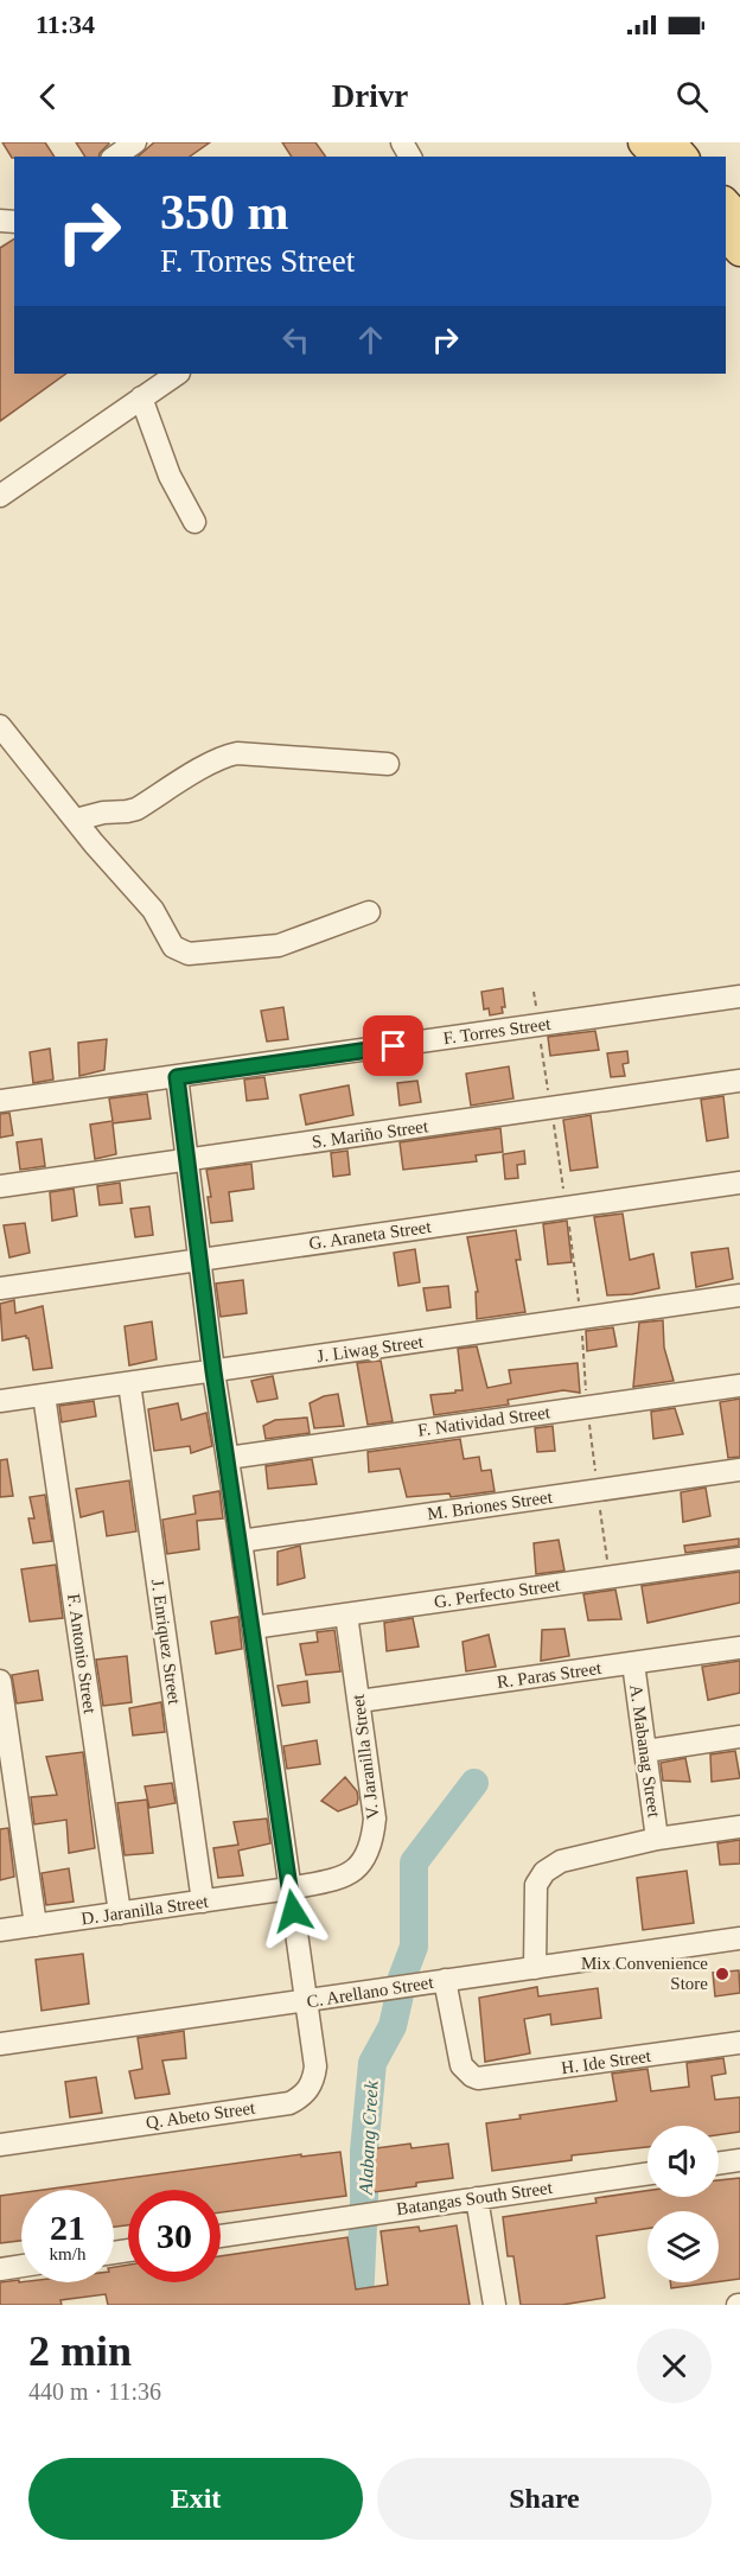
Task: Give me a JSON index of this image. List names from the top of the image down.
{
  "streets": {
    "street": [
      "F. Torres Street",
      "S. Mariño Street",
      "G. Araneta Street",
      "J. Liwag Street",
      "F. Natividad Street",
      "M. Briones Street",
      "G. Perfecto Street",
      "J. Enriquez Street",
      "F. Antonio Street",
      "R. Paras Street",
      "A. Mabanag Street",
      "V. Jaranilla Street",
      "D. Jaranilla Street",
      "C. Arellano Street",
      "H. Ide Street",
      "Q. Abeto Street",
      "Batangas South Street"
    ]
  },
  "crossings": [
    ["J. Liwag Street", "J. Enriquez Street"],
    ["J. Liwag Street", "F. Antonio Street"],
    ["G. Perfecto Street", "V. Jaranilla Street"],
    ["J. Enriquez Street", "D. Jaranilla Street"],
    ["F. Antonio Street", "D. Jaranilla Street"],
    ["R. Paras Street", "A. Mabanag Street"],
    ["R. Paras Street", "V. Jaranilla Street"],
    ["V. Jaranilla Street", "D. Jaranilla Street"],
    ["C. Arellano Street", "H. Ide Street"],
    ["C. Arellano Street", "Q. Abeto Street"]
  ],
  "water": ["Alabang Creek"],
  "places": ["Mix Convenience Store"],
  "page": {
    "status": "11:34",
    "header": "Drivr",
    "turn": ["350 m", "F. Torres Street"],
    "speed": "21 km/h",
    "limit": "30",
    "heading": ["2 min", "440 m · 11:36"],
    "buttons": ["Exit", "Share"]
  }
}
